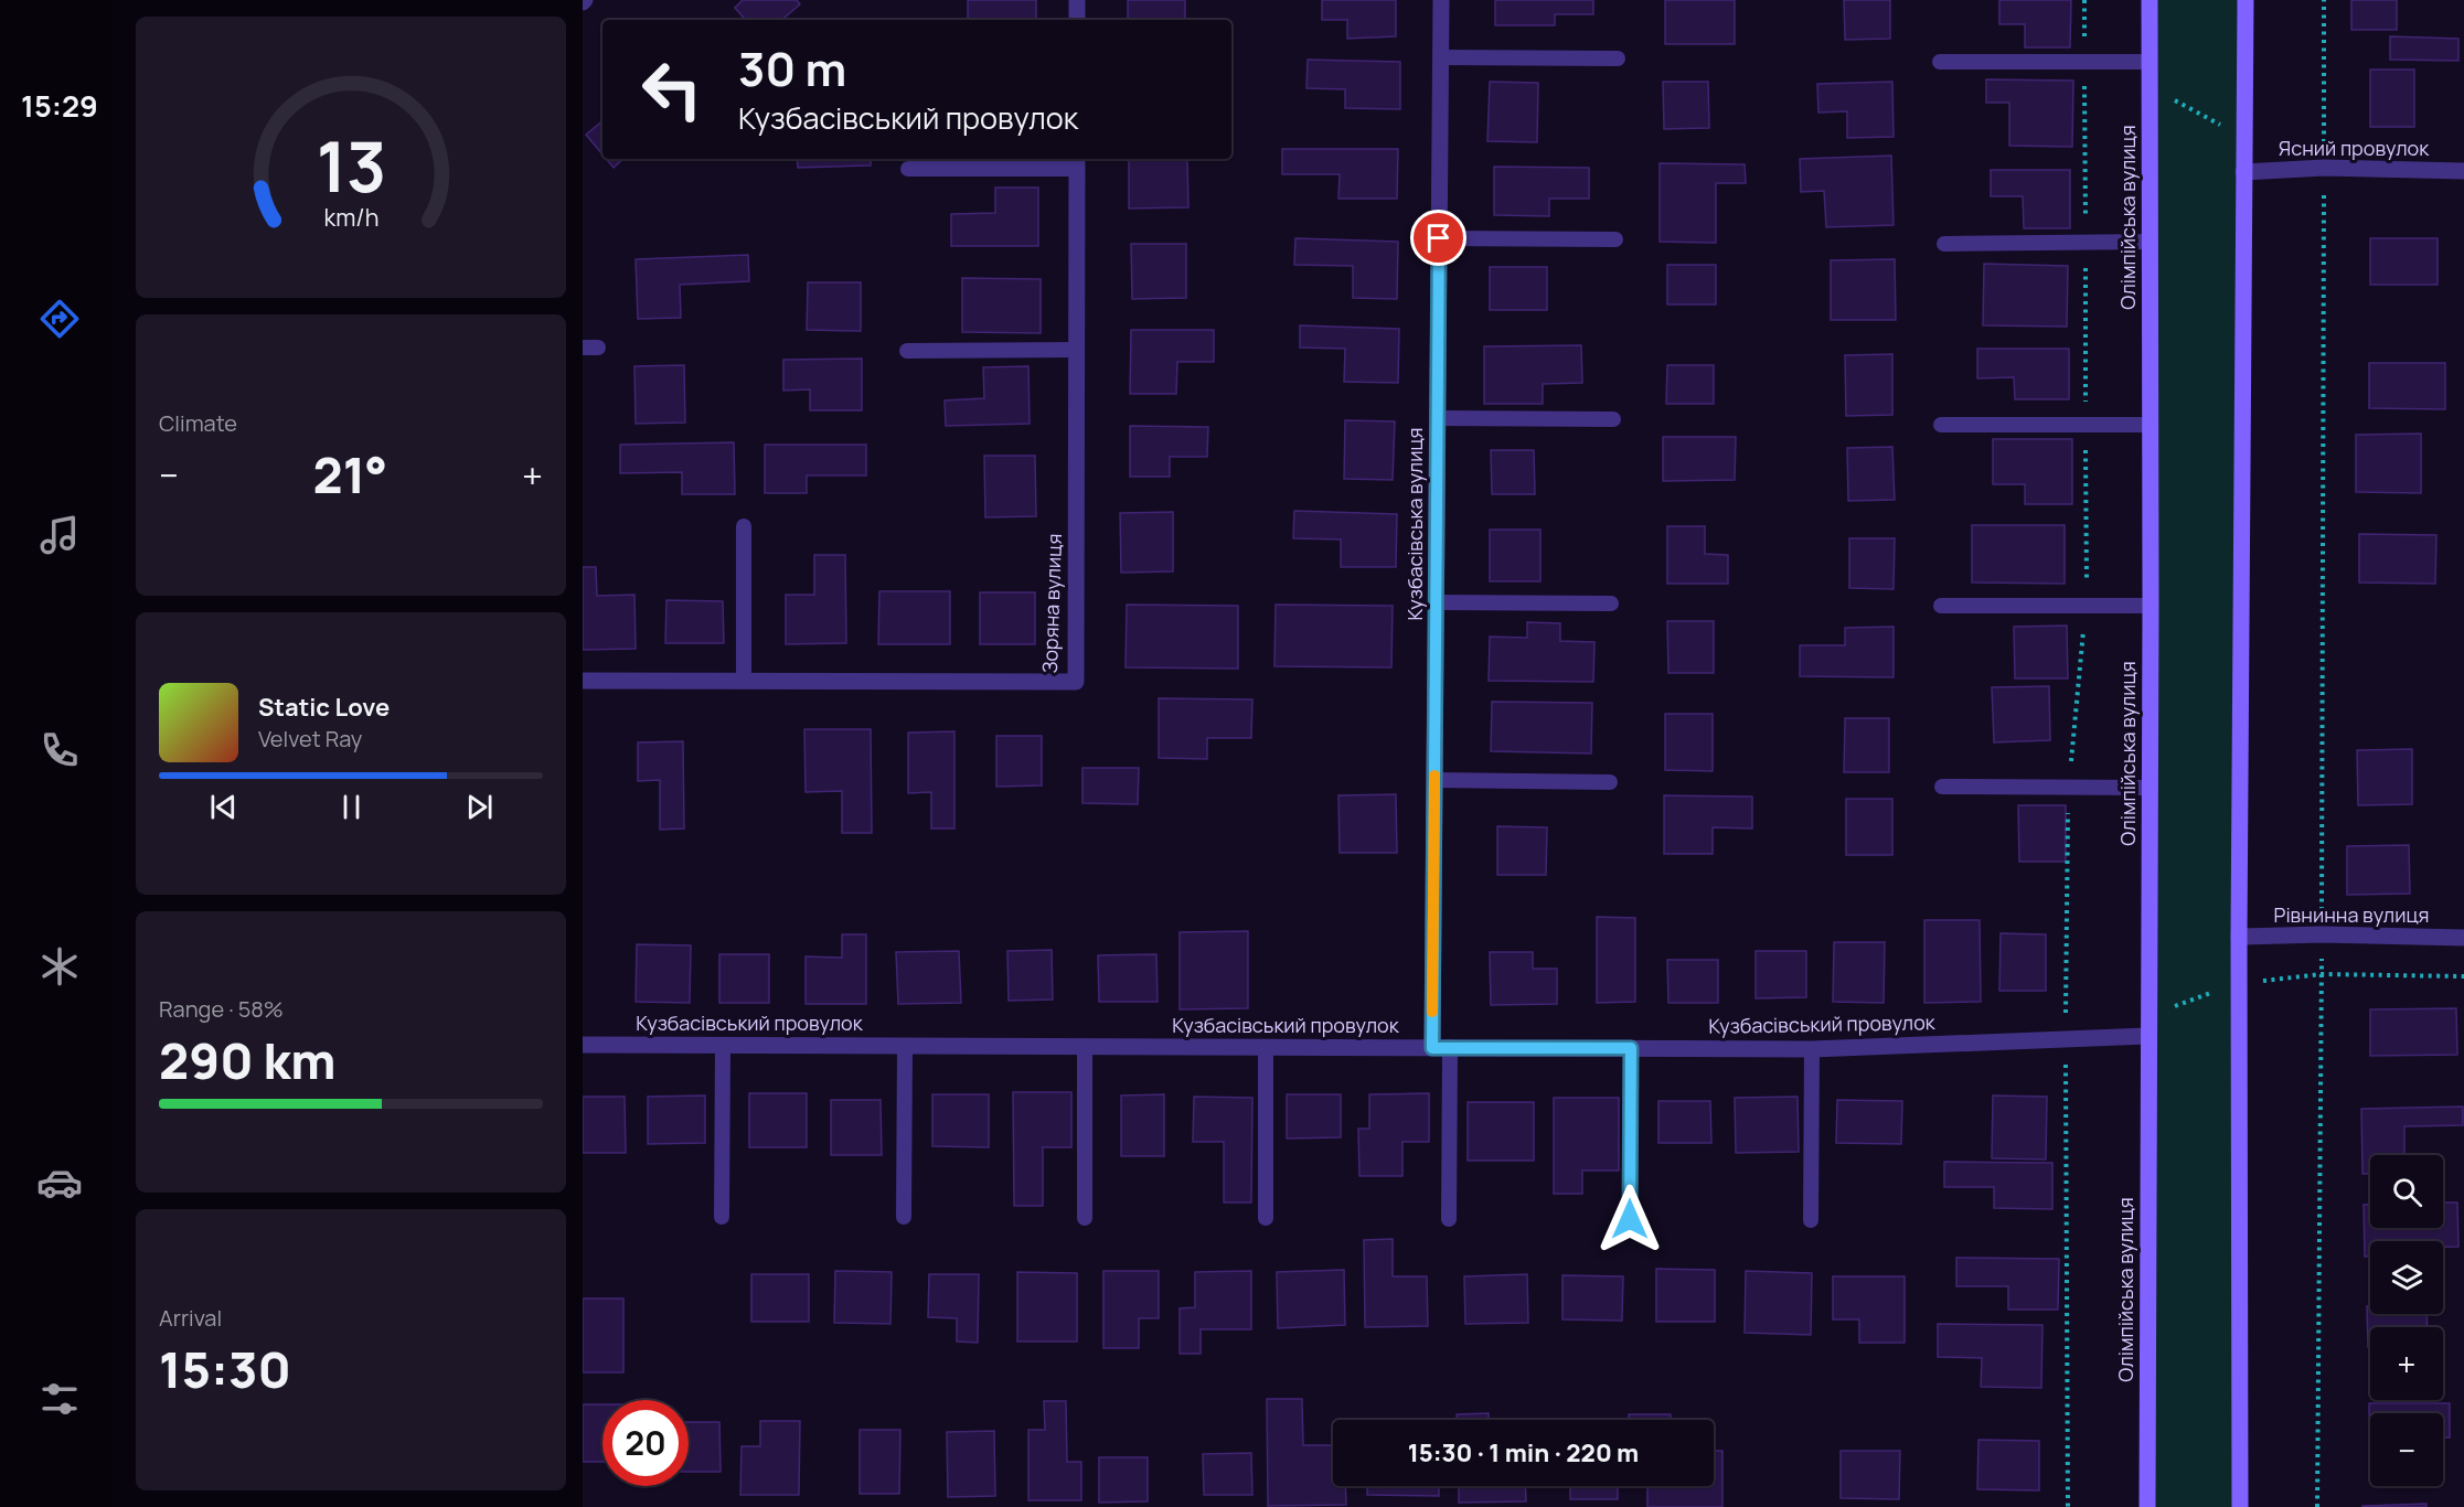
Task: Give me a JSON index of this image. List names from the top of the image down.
{
  "streets": {
    "main road": ["Олімпійська вулиця"],
    "street": [
      "Ясний провулок",
      "Кузбасівська вулиця",
      "Зоряна вулиця",
      "Рівнинна вулиця",
      "Кузбасівський провулок"
    ]
  },
  "crossings": [
    ["Олімпійська вулиця", "Кузбасівський провулок"],
    ["Кузбасівська вулиця", "Кузбасівський провулок"]
  ],
  "page": {
    "tabs": "15:29",
    "turn": ["30 m", "Кузбасівський провулок"],
    "tile": [
      "Climate",
      ["Range · 58%", "290 km"],
      ["Arrival", "15:30"]
    ],
    "heat": ["−", "21°", "+"],
    "song": ["Static Love", "Velvet Ray"],
    "map_buttons": ["+", "−"],
    "limit": "20",
    "trip": "15:30 · 1 min · 220 m",
    "gauge": ["13", "km/h"]
  }
}
